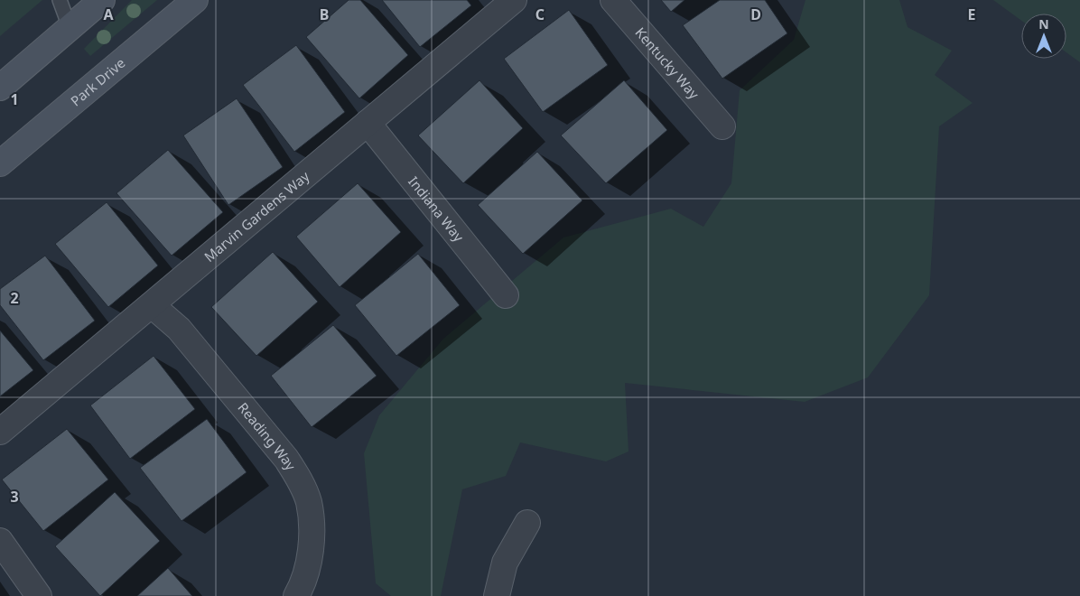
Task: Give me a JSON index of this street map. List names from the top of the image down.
{
  "streets": {
    "main road": ["Park Drive"],
    "street": [
      "Kentucky Way",
      "Indiana Way",
      "Marvin Gardens Way",
      "Reading Way"
    ]
  },
  "crossings": [
    ["Indiana Way", "Marvin Gardens Way"],
    ["Marvin Gardens Way", "Reading Way"]
  ],
  "north": "top",
  "grid": {
    "columns": [
      "A",
      "B",
      "C",
      "D",
      "E"
    ],
    "rows": ["1", "2", "3"]
  }
}
